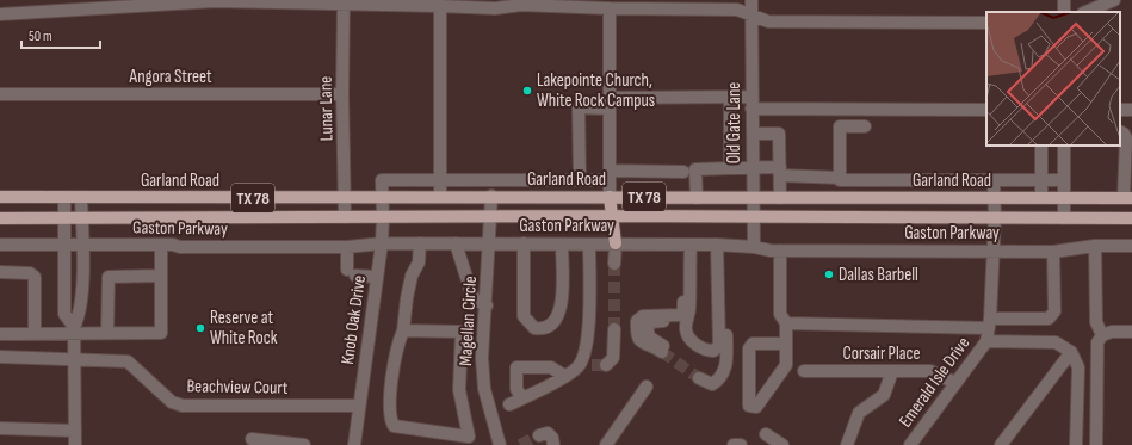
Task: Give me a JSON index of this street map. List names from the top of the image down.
{
  "streets": {
    "main road": ["Garland Road", "TX 78"],
    "street": [
      "Angora Street",
      "Lunar Lane",
      "Old Gate Lane",
      "Gaston Parkway",
      "Knob Oak Drive",
      "Magellan Circle",
      "Corsair Place",
      "Emerald Isle Drive",
      "Beachview Court"
    ]
  },
  "crossings": [
    ["Angora Street", "Lunar Lane"],
    ["Lunar Lane", "Garland Road"],
    ["Old Gate Lane", "Garland Road"],
    ["Old Gate Lane", "Gaston Parkway"],
    ["Garland Road", "Knob Oak Drive"],
    ["Garland Road", "Magellan Circle"],
    ["Garland Road", "Emerald Isle Drive"],
    ["Gaston Parkway", "Knob Oak Drive"],
    ["Gaston Parkway", "Magellan Circle"],
    ["Gaston Parkway", "Emerald Isle Drive"],
    ["Knob Oak Drive", "Beachview Court"],
    ["Corsair Place", "Emerald Isle Drive"]
  ],
  "places": ["Lakepointe Church, White Rock Campus", "Dallas Barbell", "Reserve at White Rock"],
  "scale_bar": "50 m"
}
